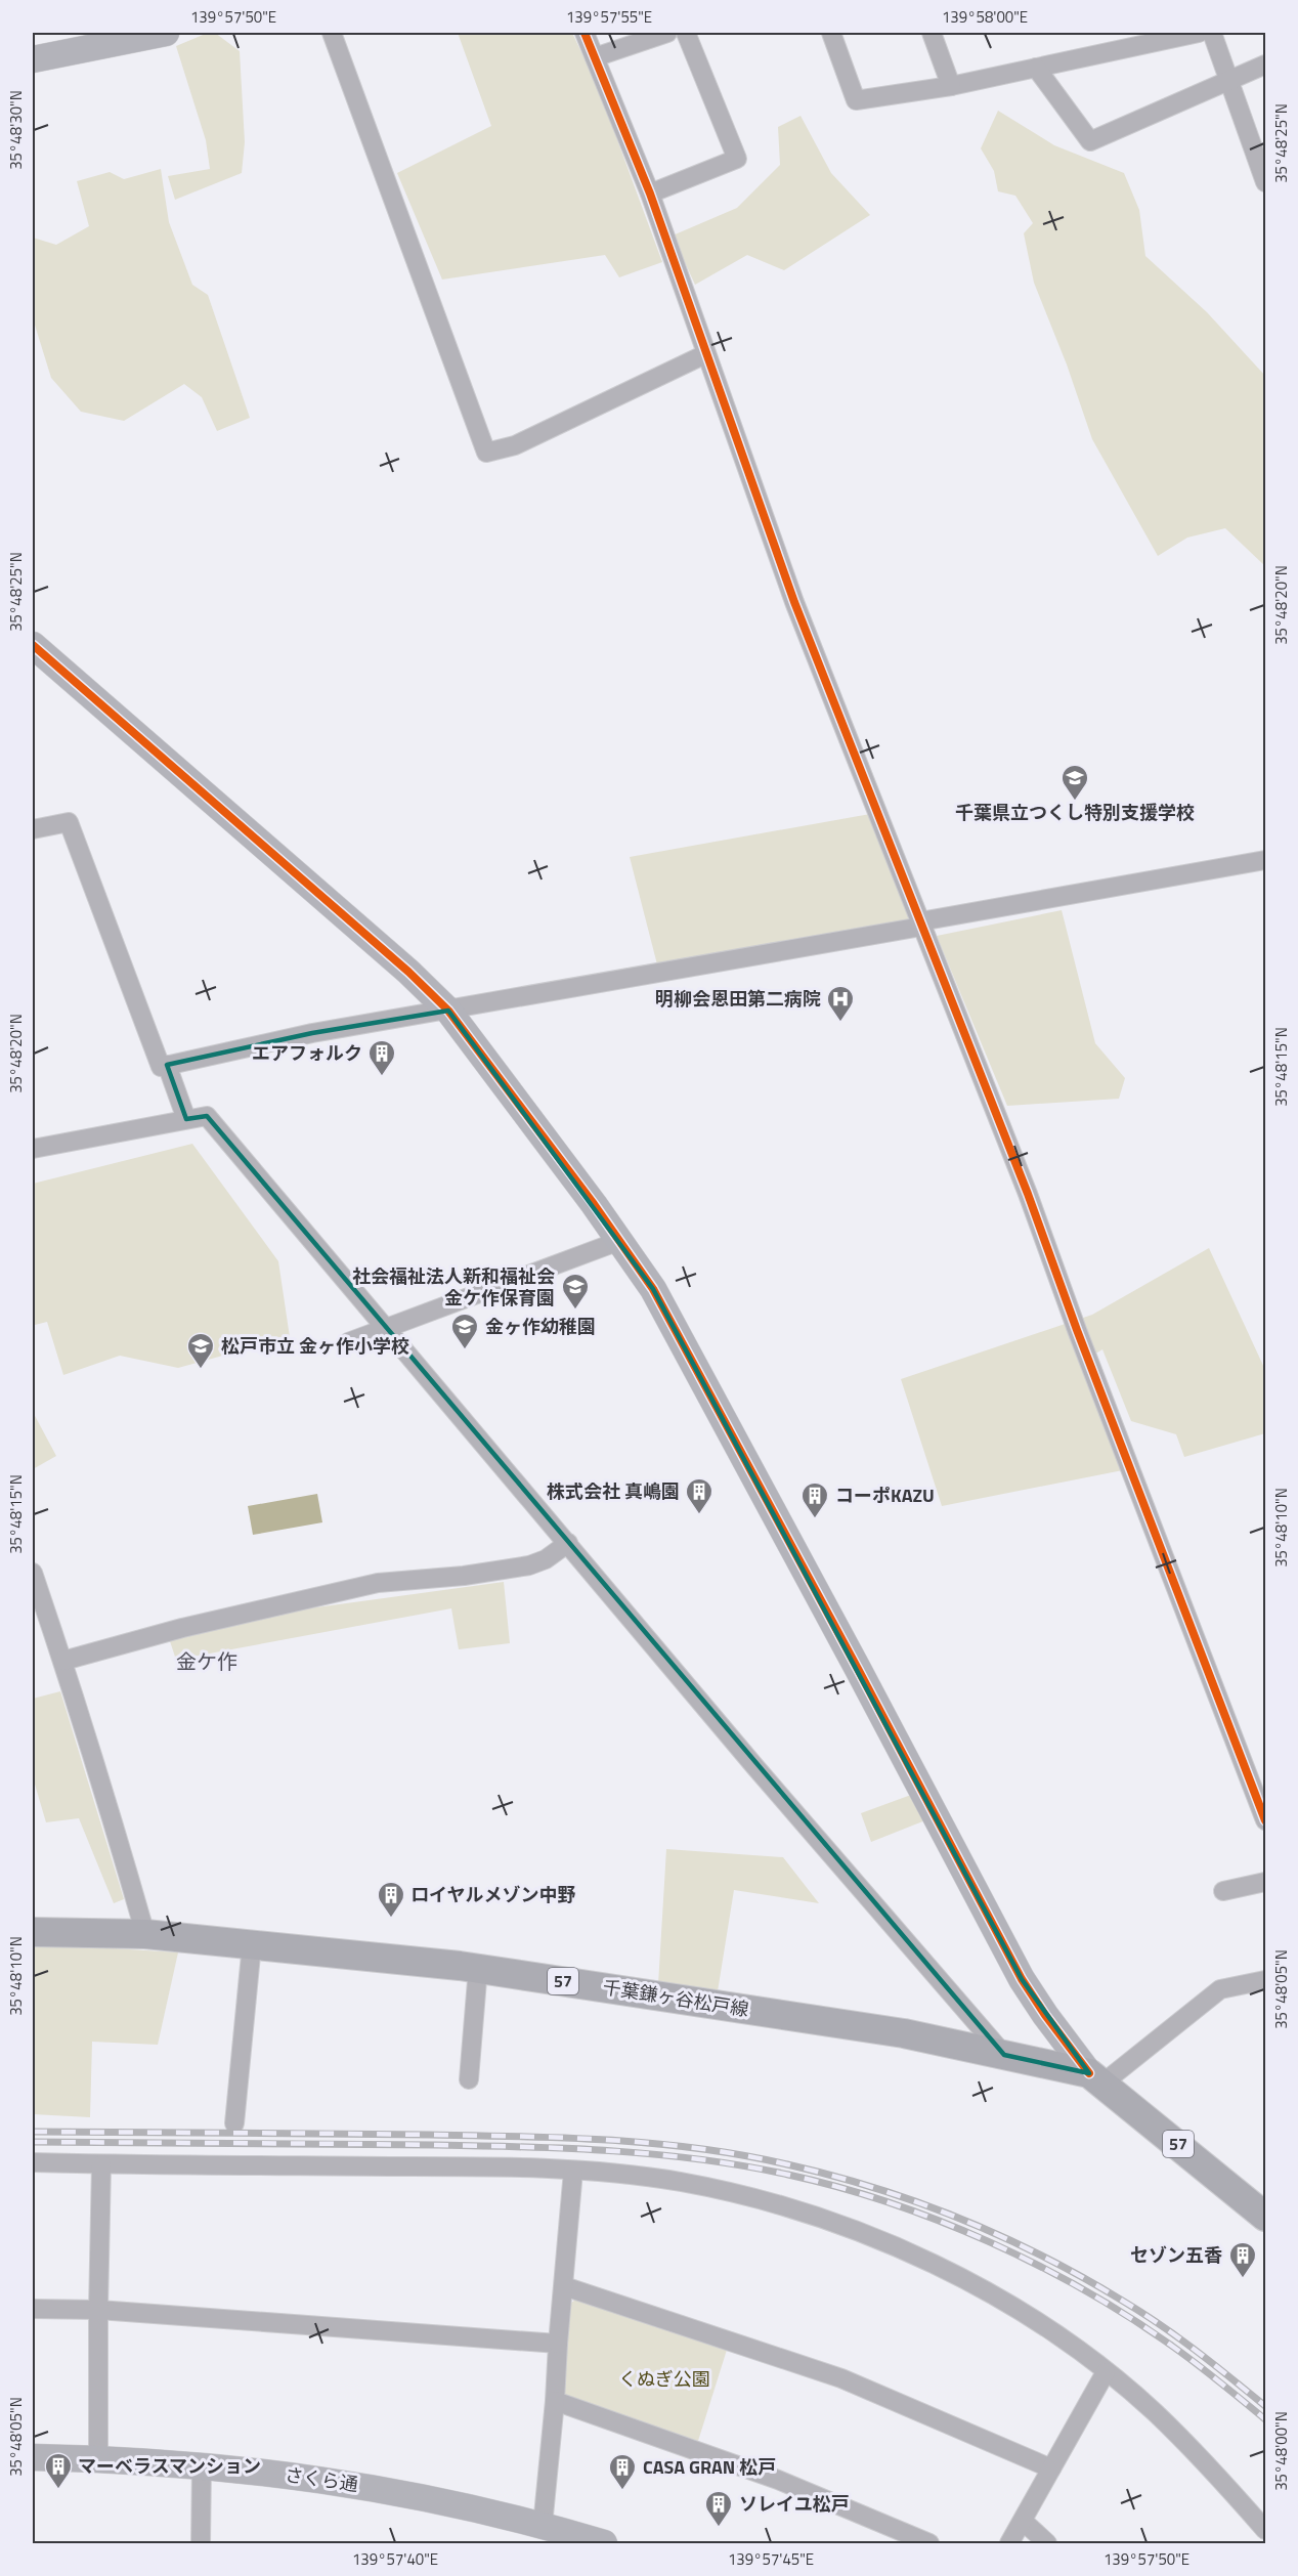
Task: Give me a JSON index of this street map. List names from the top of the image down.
{
  "streets": {
    "main road": ["57", "千葉鎌ヶ谷松戸線"],
    "street": ["さくら通"]
  },
  "districts": ["金ケ作"],
  "parks": ["くぬぎ公園"],
  "places": {
    "school or university": [
      "千葉県立つくし特別支援学校",
      "社会福祉法人新和福祉会 金ケ作保育園",
      "金ヶ作幼稚園",
      "松戸市立 金ヶ作小学校"
    ],
    "hospital": ["明柳会恩田第二病院"],
    "building": [
      "エアフォルク",
      "株式会社 真嶋園",
      "コーポKAZU",
      "ロイヤルメゾン中野",
      "セゾン五香",
      "マーベラスマンション",
      "CASA GRAN 松戸",
      "ソレイユ松戸"
    ]
  },
  "coordinates": [
    "139°57'50\"E",
    "139°57'55\"E",
    "139°58'00\"E",
    "35°48'30\"N",
    "35°48'25\"N",
    "35°48'20\"N",
    "35°48'15\"N",
    "35°48'10\"N",
    "35°48'05\"N",
    "35°48'00\"N",
    "139°57'40\"E",
    "139°57'45\"E"
  ]
}
